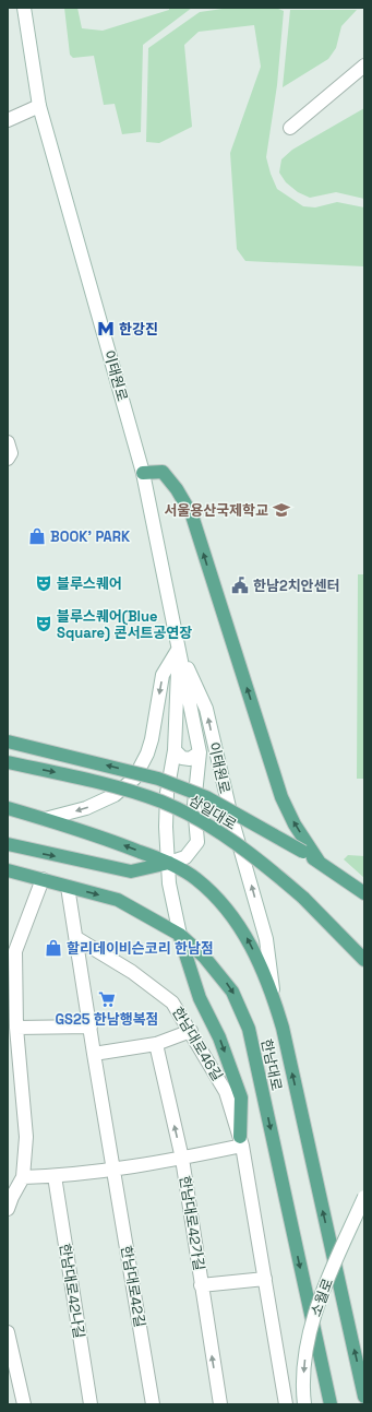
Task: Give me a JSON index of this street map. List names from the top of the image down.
{
  "streets": {
    "main road": ["삼일대로", "한남대로"],
    "street": [
      "이태원로",
      "한남대로46길",
      "한남대로42가길",
      "한남대로42길",
      "한남대로42나길",
      "소월로"
    ]
  },
  "crossings": [
    ["이태원로", "한남대로"],
    ["한남대로46길", "한남대로42길"],
    ["한남대로", "한남대로42길"]
  ],
  "one_way": ["한남대로42가길", "소월로"],
  "places": {
    "metro station": ["한강진"],
    "school or university": ["서울용산국제학교"],
    "shop": ["BOOK’ PARK", "할리데이비슨코리 한남점"],
    "theatre": ["블루스퀘어", "블루스퀘어(Blue Square) 콘서트공연장"],
    "public building": ["한남2치안센터"],
    "supermarket": ["GS25 한남행복점"]
  }
}
